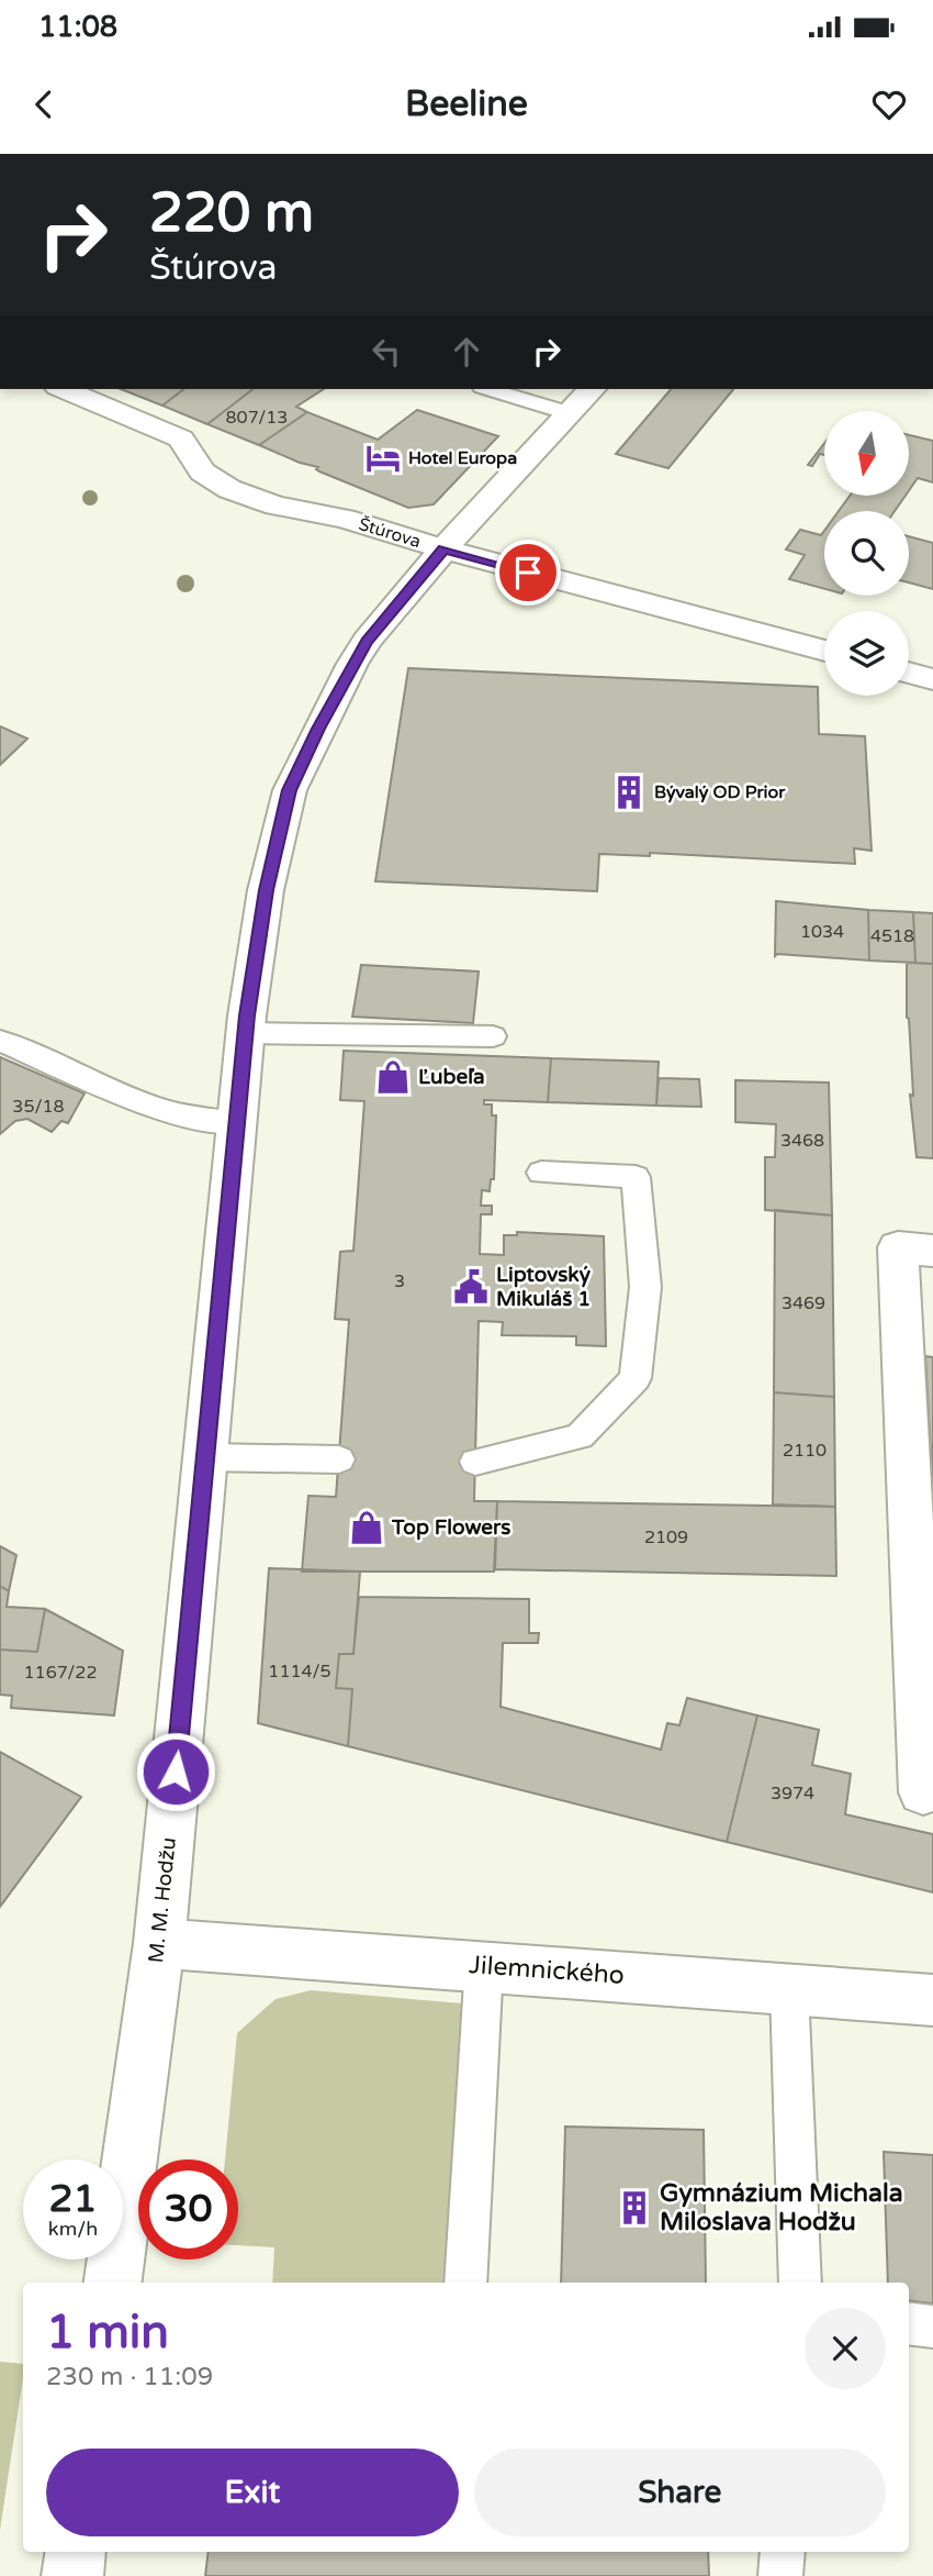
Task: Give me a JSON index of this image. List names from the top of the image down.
{
  "streets": {
    "street": ["Štúrova", "M. M. Hodžu", "Jilemnického"]
  },
  "crossings": [
    ["Štúrova", "M. M. Hodžu"],
    ["M. M. Hodžu", "Jilemnického"]
  ],
  "places": {
    "hotel": ["Hotel Europa"],
    "building": ["Bývalý OD Prior", "Gymnázium Michala Miloslava Hodžu"],
    "shop": ["Ľubeľa", "Top Flowers"],
    "public building": ["Liptovský Mikuláš 1"]
  },
  "house_numbers": [
    "807/13",
    "1034",
    "4518",
    "35/18",
    "3468",
    "3",
    "3469",
    "2110",
    "2109",
    "1114/5",
    "1167/22",
    "3974"
  ],
  "north": "bottom",
  "page": {
    "status": "11:08",
    "header": "Beeline",
    "turn": ["220 m", "Štúrova"],
    "speed": "21 km/h",
    "limit": "30",
    "heading": ["1 min", "230 m · 11:09"],
    "buttons": ["Exit", "Share"]
  }
}
